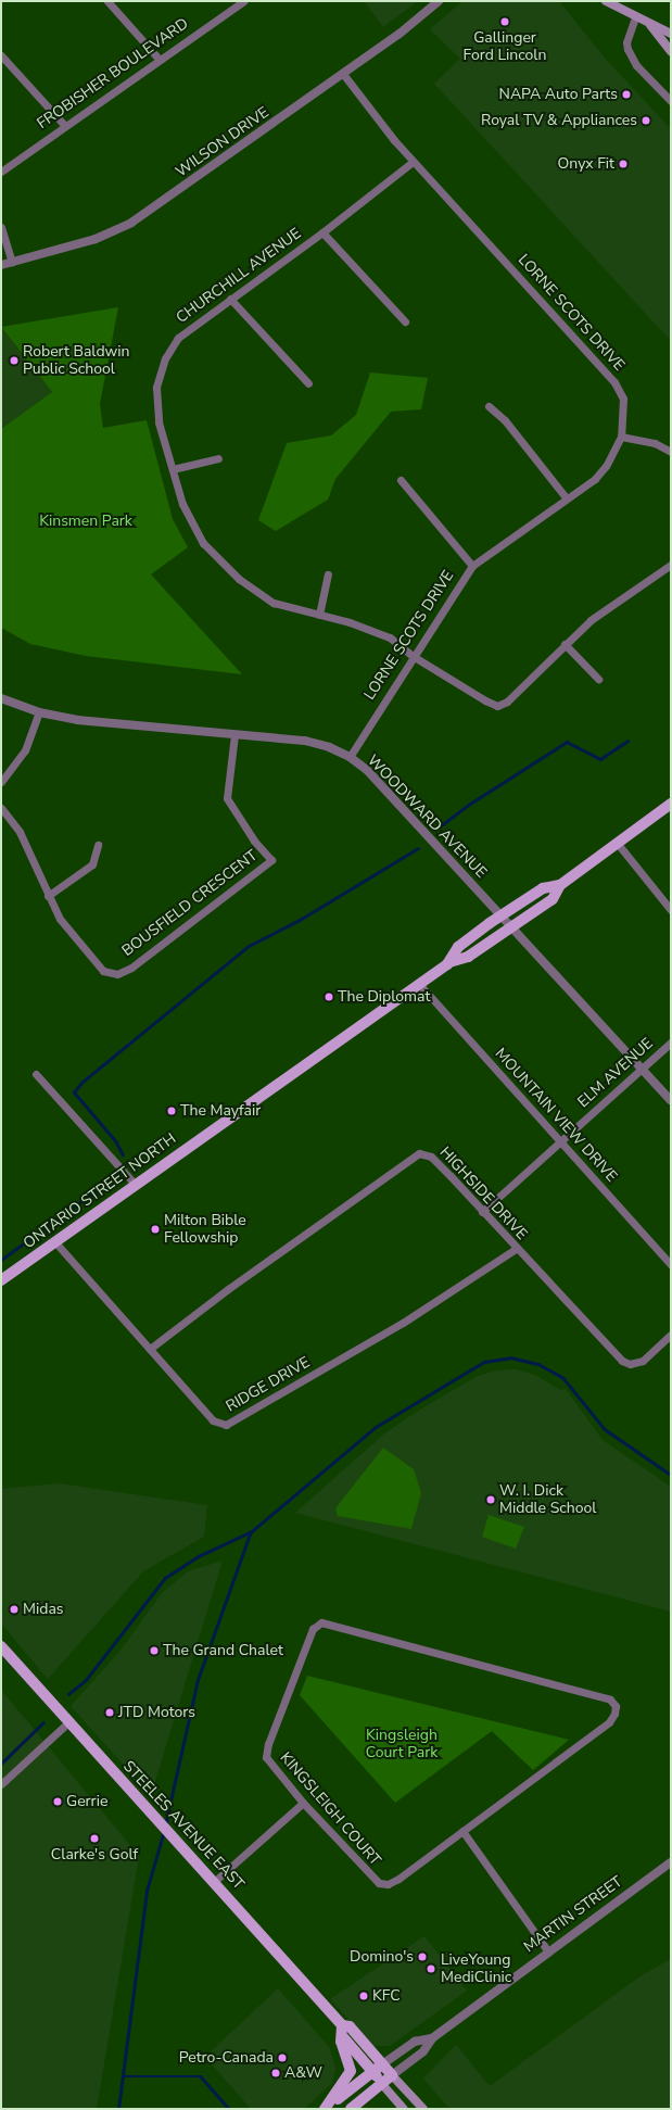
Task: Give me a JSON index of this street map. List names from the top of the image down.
{
  "streets": {
    "main road": ["ONTARIO STREET NORTH", "STEELES AVENUE EAST", "MARTIN STREET"],
    "street": [
      "FROBISHER BOULEVARD",
      "WILSON DRIVE",
      "CHURCHILL AVENUE",
      "LORNE SCOTS DRIVE",
      "WOODWARD AVENUE",
      "BOUSFIELD CRESCENT",
      "ELM AVENUE",
      "MOUNTAIN VIEW DRIVE",
      "HIGHSIDE DRIVE",
      "RIDGE DRIVE",
      "KINGSLEIGH COURT"
    ]
  },
  "crossings": [
    ["WILSON DRIVE", "LORNE SCOTS DRIVE"],
    ["CHURCHILL AVENUE", "LORNE SCOTS DRIVE"],
    ["LORNE SCOTS DRIVE", "WOODWARD AVENUE"],
    ["WOODWARD AVENUE", "BOUSFIELD CRESCENT"],
    ["WOODWARD AVENUE", "ELM AVENUE"],
    ["WOODWARD AVENUE", "ONTARIO STREET NORTH"],
    ["ELM AVENUE", "MOUNTAIN VIEW DRIVE"],
    ["ELM AVENUE", "HIGHSIDE DRIVE"],
    ["MOUNTAIN VIEW DRIVE", "ONTARIO STREET NORTH"],
    ["ONTARIO STREET NORTH", "RIDGE DRIVE"],
    ["HIGHSIDE DRIVE", "RIDGE DRIVE"],
    ["STEELES AVENUE EAST", "MARTIN STREET"]
  ],
  "parks": ["Kinsmen Park", "Kingsleigh Court Park"],
  "places": [
    "Gallinger Ford Lincoln",
    "NAPA Auto Parts",
    "Royal TV & Appliances",
    "Onyx Fit",
    "Robert Baldwin Public School",
    "The Diplomat",
    "The Mayfair",
    "Milton Bible Fellowship",
    "W. I. Dick Middle School",
    "Midas",
    "The Grand Chalet",
    "JTD Motors",
    "Gerrie",
    "Clarke's Golf",
    "Domino's",
    "LiveYoung MediClinic",
    "KFC",
    "Petro-Canada",
    "A&W"
  ]
}
